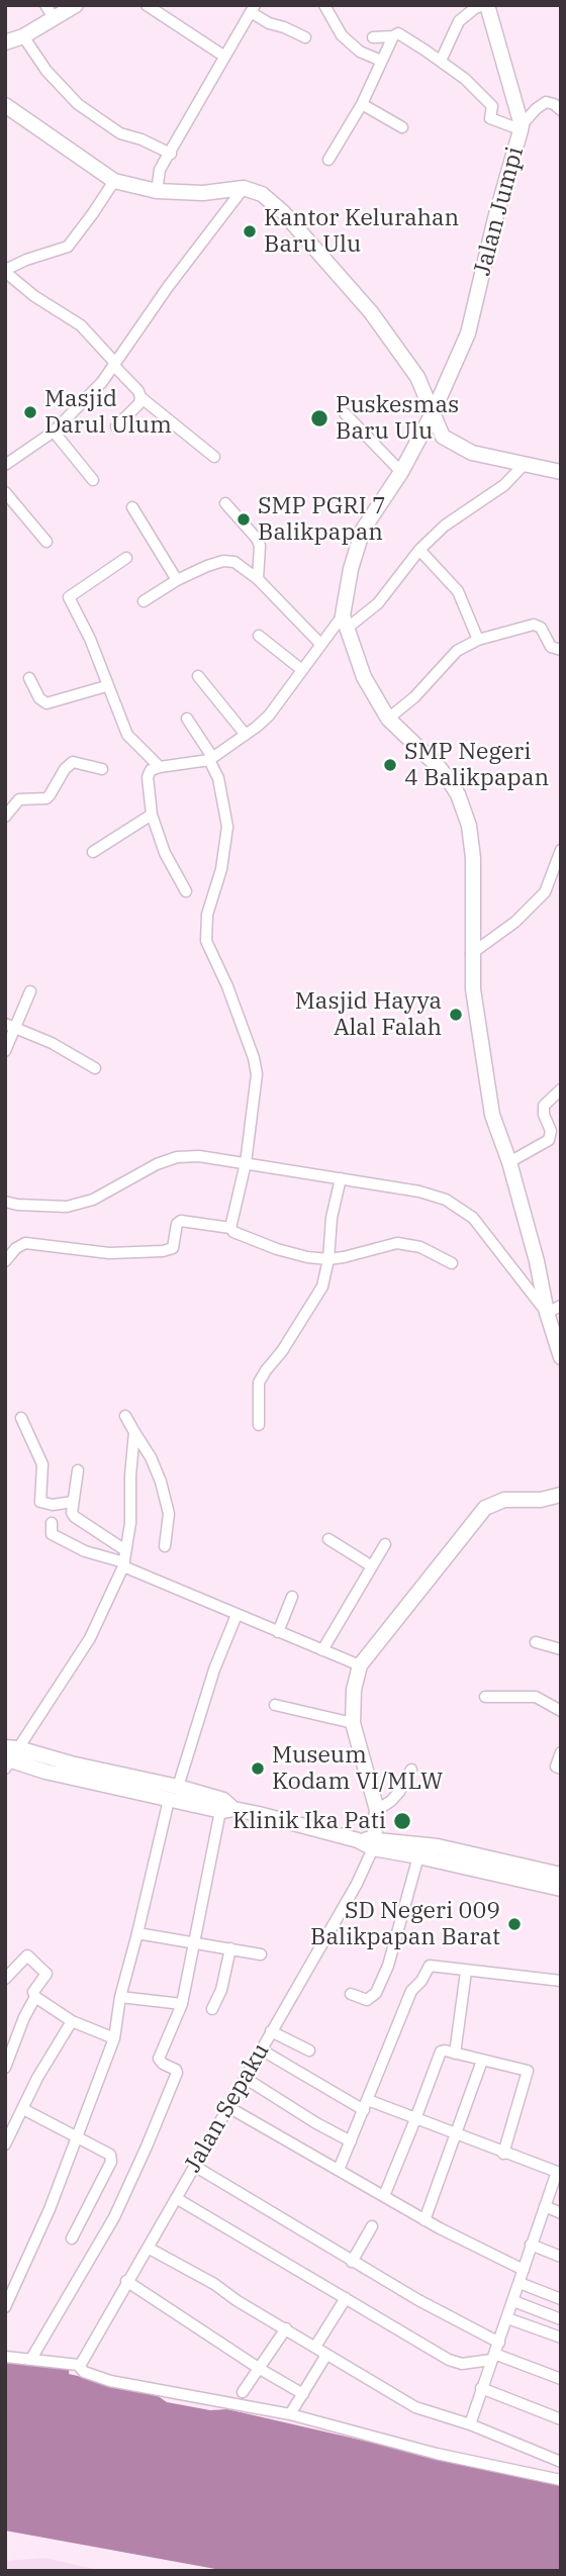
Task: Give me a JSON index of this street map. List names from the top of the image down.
{
  "streets": {
    "street": ["Jalan Jumpi", "Jalan Sepaku"]
  },
  "places": [
    "Kantor Kelurahan Baru Ulu",
    "Masjid Darul Ulum",
    "Puskesmas Baru Ulu",
    "SMP PGRI 7 Balikpapan",
    "SMP Negeri 4 Balikpapan",
    "Masjid Hayya Alal Falah",
    "Museum Kodam VI/MLW",
    "Klinik Ika Pati",
    "SD Negeri 009 Balikpapan Barat"
  ]
}
